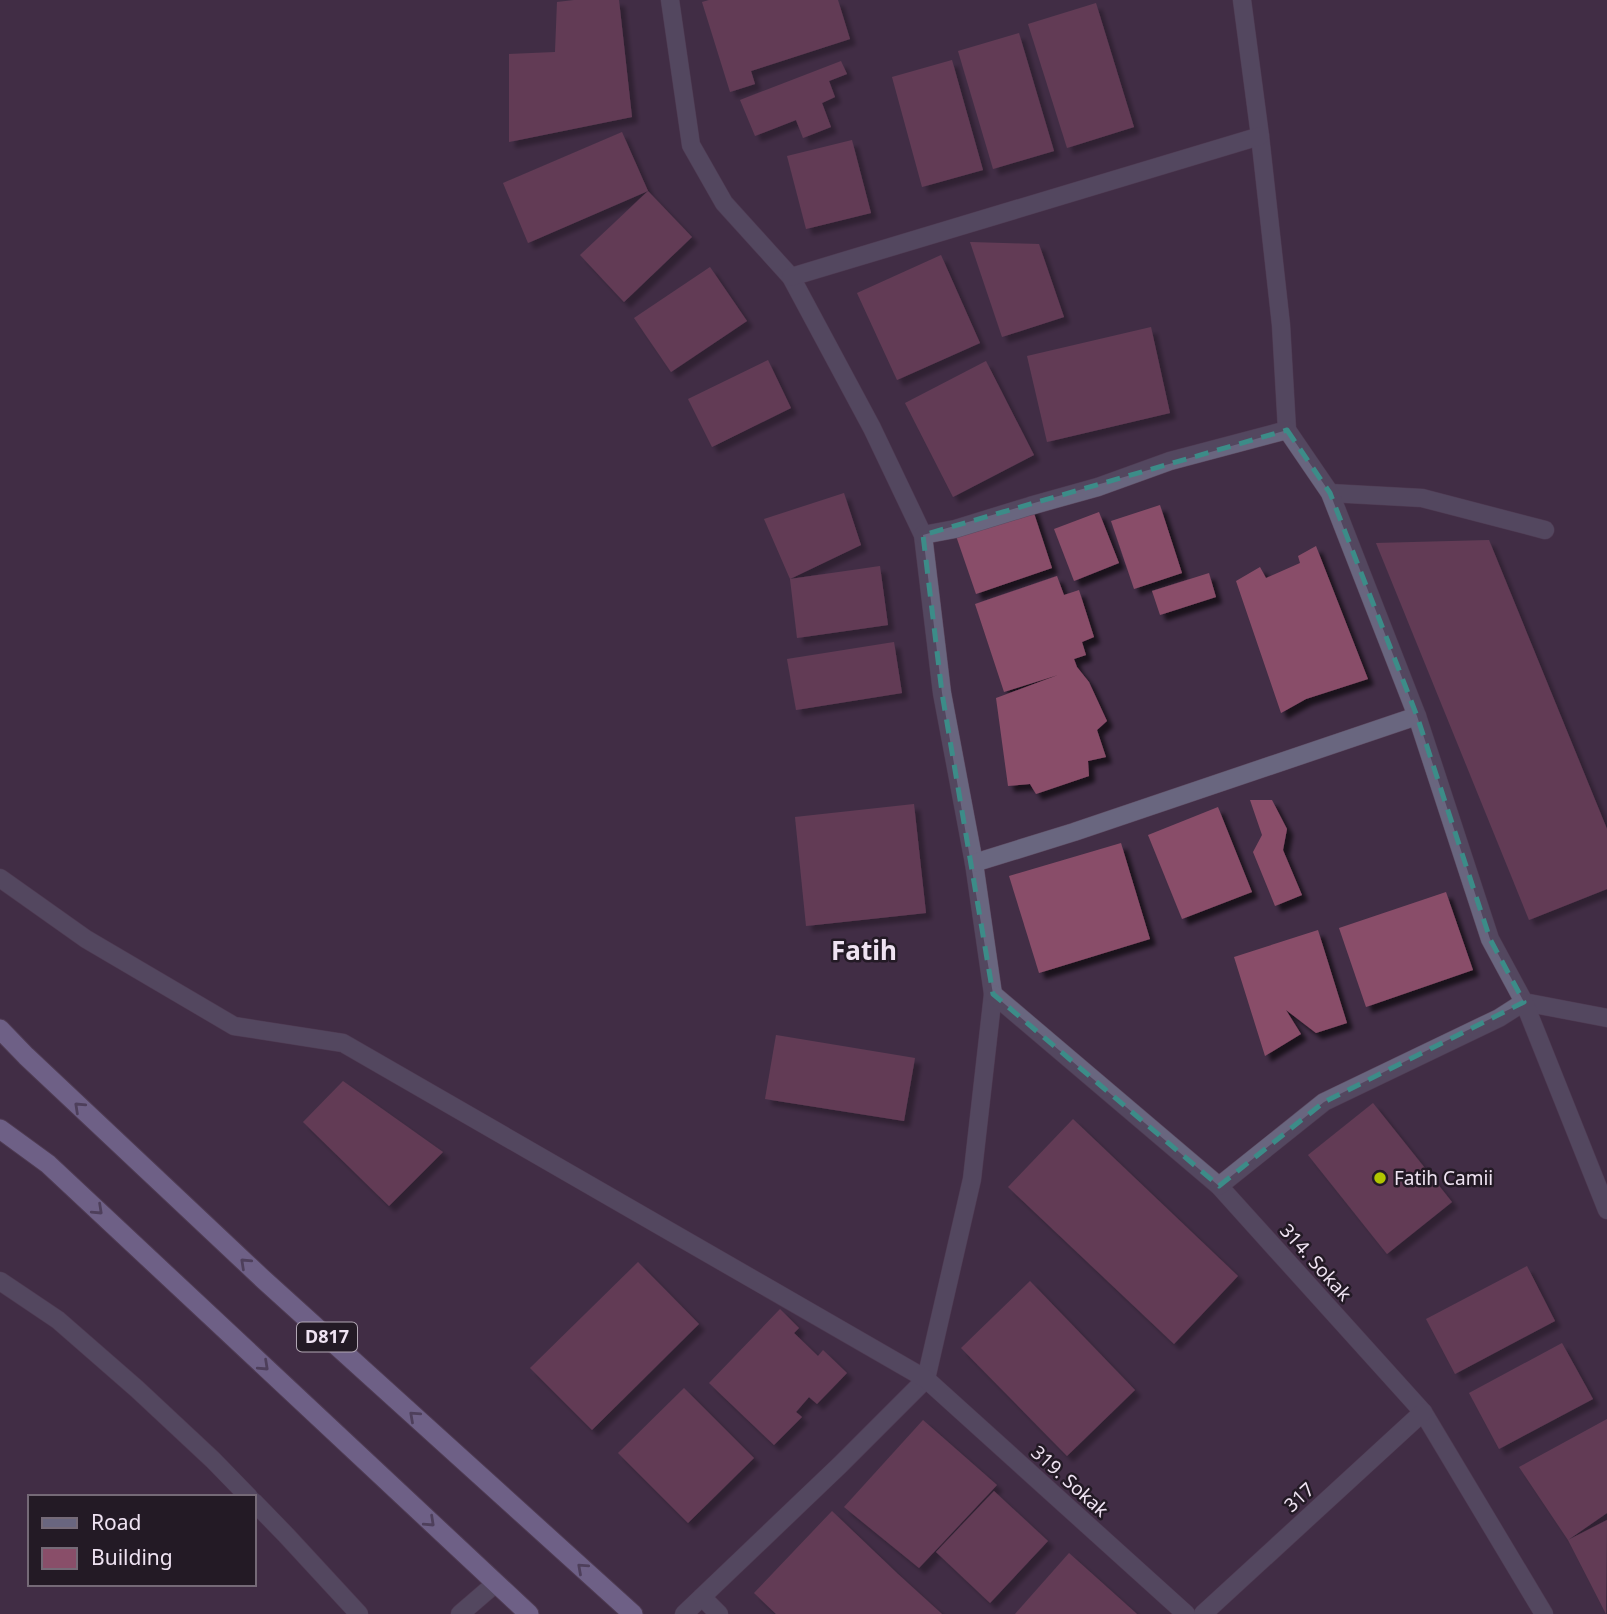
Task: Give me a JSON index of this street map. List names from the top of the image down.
{
  "streets": {
    "highway": ["D817"],
    "street": ["314. Sokak", "319. Sokak", "317"]
  },
  "crossings": [
    ["314. Sokak", "317"]
  ],
  "districts": ["Fatih"],
  "places": ["Fatih Camii"],
  "legend": ["Road", "Building"]
}
